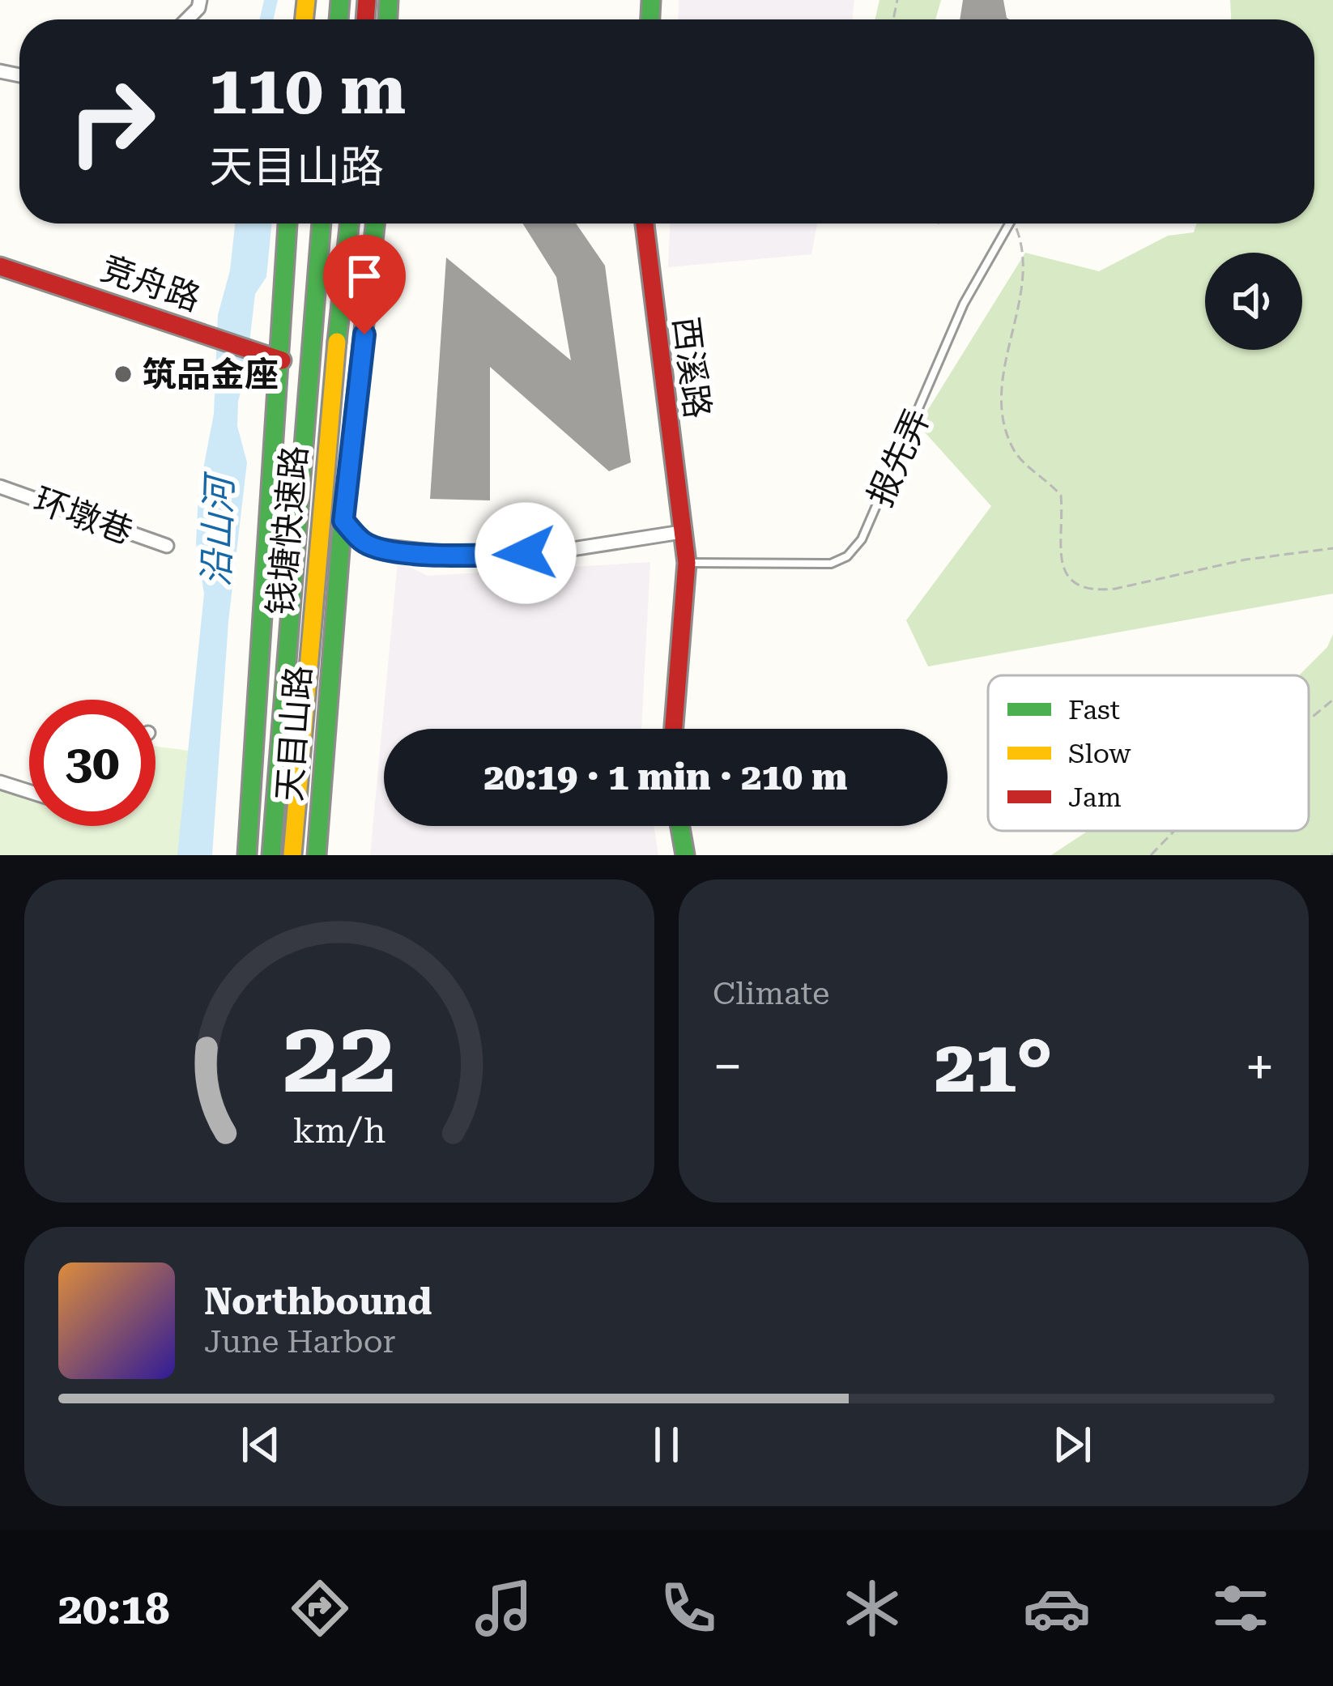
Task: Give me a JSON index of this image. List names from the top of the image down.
{
  "streets": {
    "main road": [
      "竞舟路",
      "西溪路",
      "钱塘快速路",
      "天目山路"
    ],
    "street": ["环墩巷"],
    "lane": ["报先弄"]
  },
  "crossings": [
    ["竞舟路", "天目山路"],
    ["西溪路", "报先弄"]
  ],
  "water": ["沿山河"],
  "places": ["筑品金座"],
  "legend": ["Fast", "Slow", "Jam"],
  "page": {
    "turn": ["110 m", "天目山路"],
    "limit": "30",
    "trip": "20:19 · 1 min · 210 m",
    "tile": "Climate",
    "heat": ["−", "21°", "+"],
    "song": ["Northbound", "June Harbor"],
    "tabs": "20:18",
    "gauge": ["22", "km/h"]
  }
}
